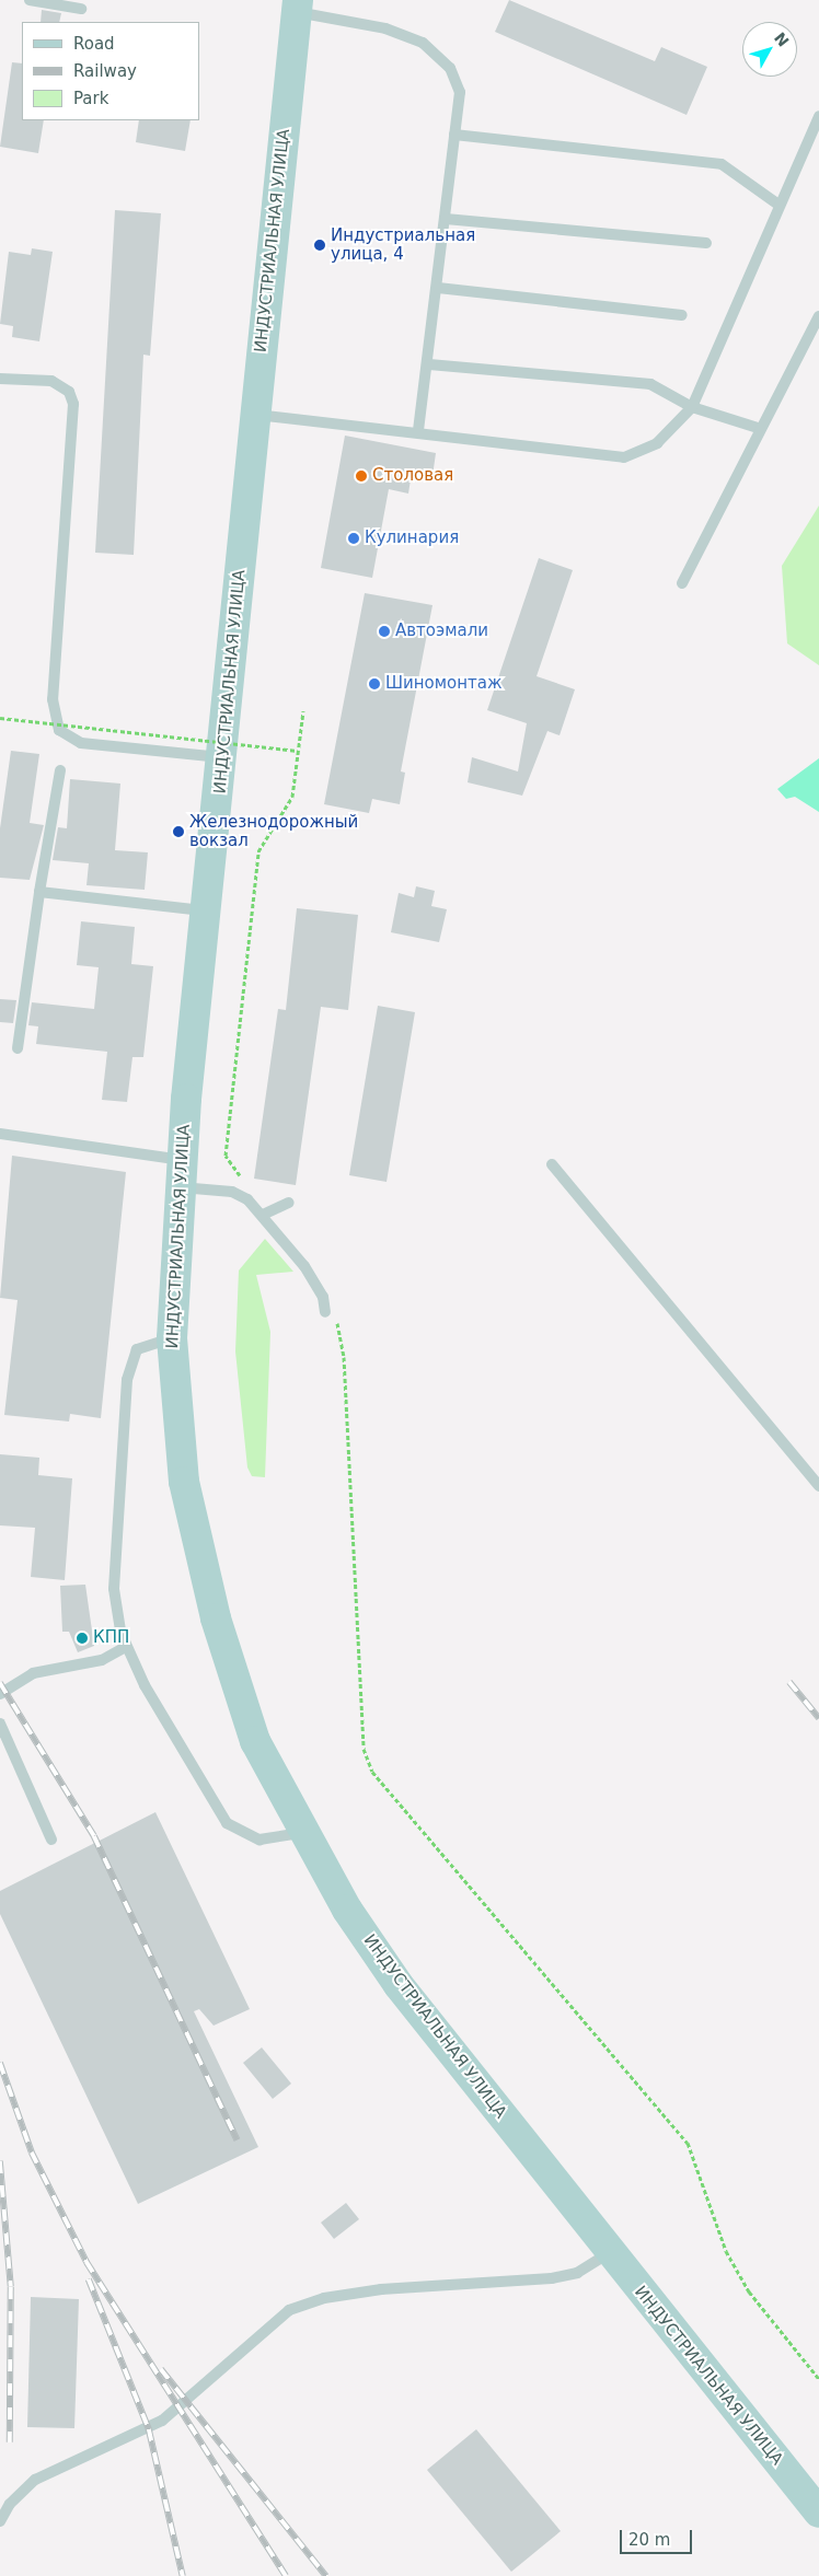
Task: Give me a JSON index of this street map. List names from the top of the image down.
{
  "streets": {
    "main road": ["ИНДУСТРИАЛЬНАЯ УЛИЦА"]
  },
  "places": [
    "Индустриальная улица, 4",
    "Столовая",
    "Кулинария",
    "Автоэмали",
    "Шиномонтаж",
    "Железнодорожный вокзал",
    "КПП"
  ],
  "legend": ["Road", "Railway", "Park"],
  "scale_bar": "20 m",
  "north": "top right"
}
